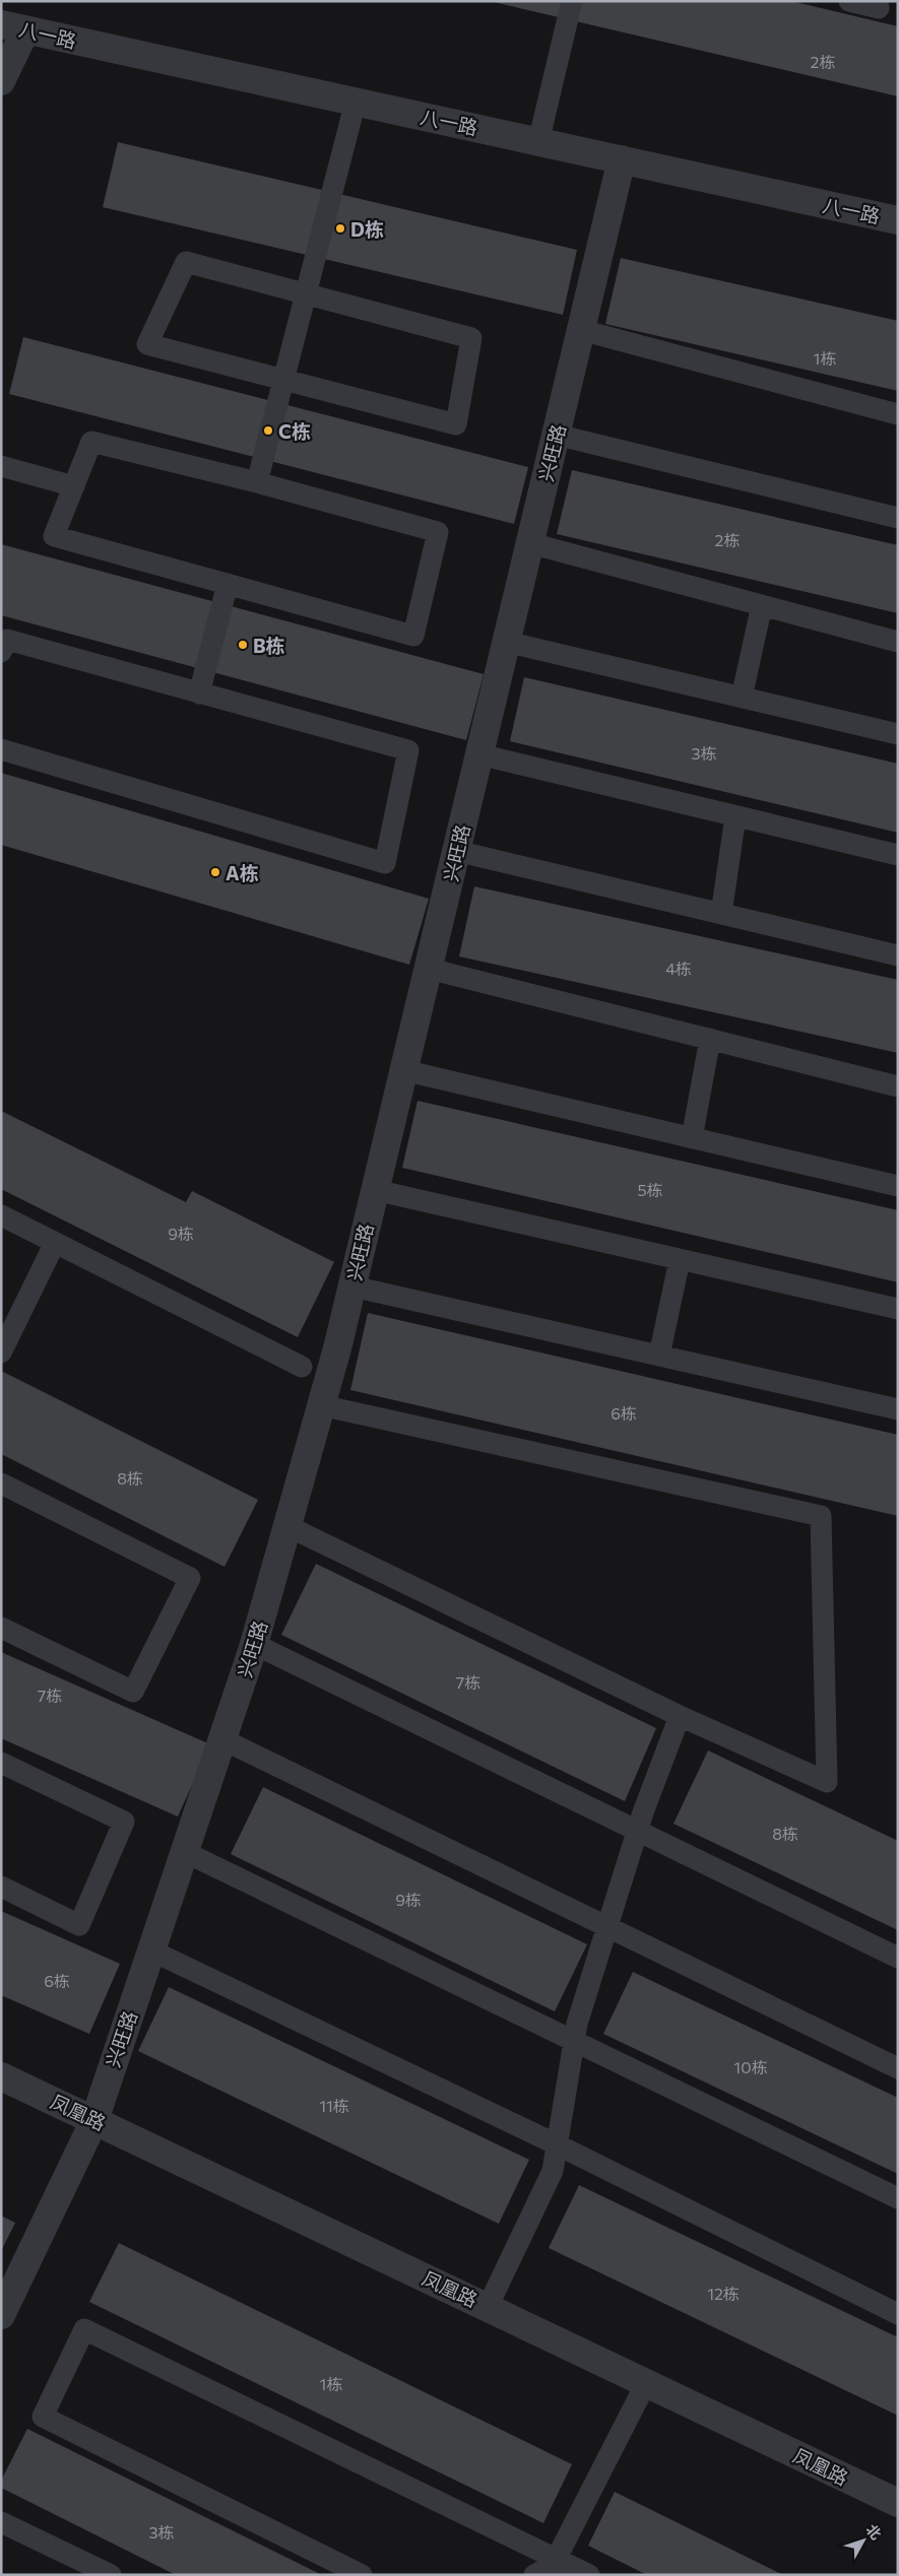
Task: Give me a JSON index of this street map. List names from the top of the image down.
{
  "streets": {
    "street": ["八一路", "兴旺路", "凤凰路"]
  },
  "crossings": [
    ["八一路", "兴旺路"],
    ["兴旺路", "凤凰路"]
  ],
  "places": [
    "D栋",
    "C栋",
    "B栋",
    "A栋"
  ],
  "house_numbers": [
    "2栋",
    "1栋",
    "2栋",
    "3栋",
    "4栋",
    "5栋",
    "9栋",
    "6栋",
    "8栋",
    "7栋",
    "7栋",
    "8栋",
    "9栋",
    "6栋",
    "10栋",
    "11栋",
    "12栋",
    "1栋",
    "3栋"
  ],
  "north": "top right"
}
